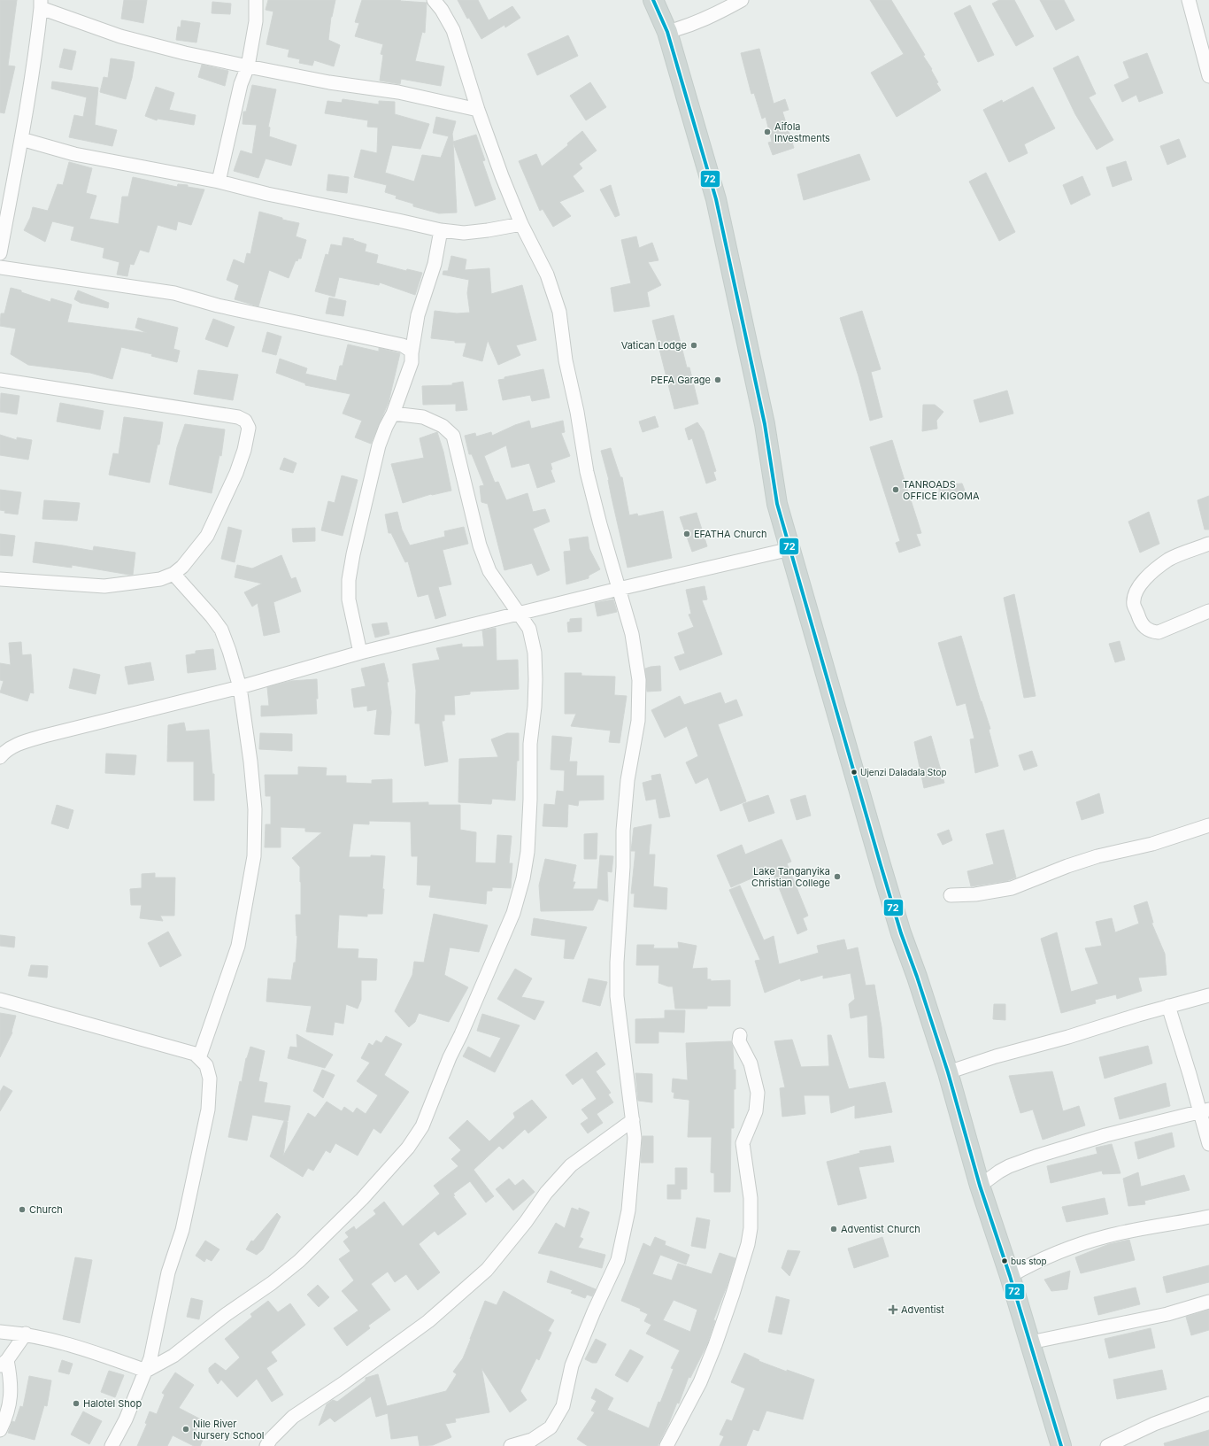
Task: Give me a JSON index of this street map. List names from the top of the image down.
{
  "places": {
    "other": [
      "Aifola Investments",
      "Vatican Lodge",
      "PEFA Garage",
      "TANROADS OFFICE KIGOMA",
      "EFATHA Church",
      "Ujenzi Daladala Stop",
      "Lake Tanganyika Christian College",
      "Church",
      "Adventist Church",
      "bus stop",
      "Halotel Shop",
      "Nile River Nursery School"
    ],
    "health": ["Adventist"]
  },
  "lines": ["transit line 72"]
}
